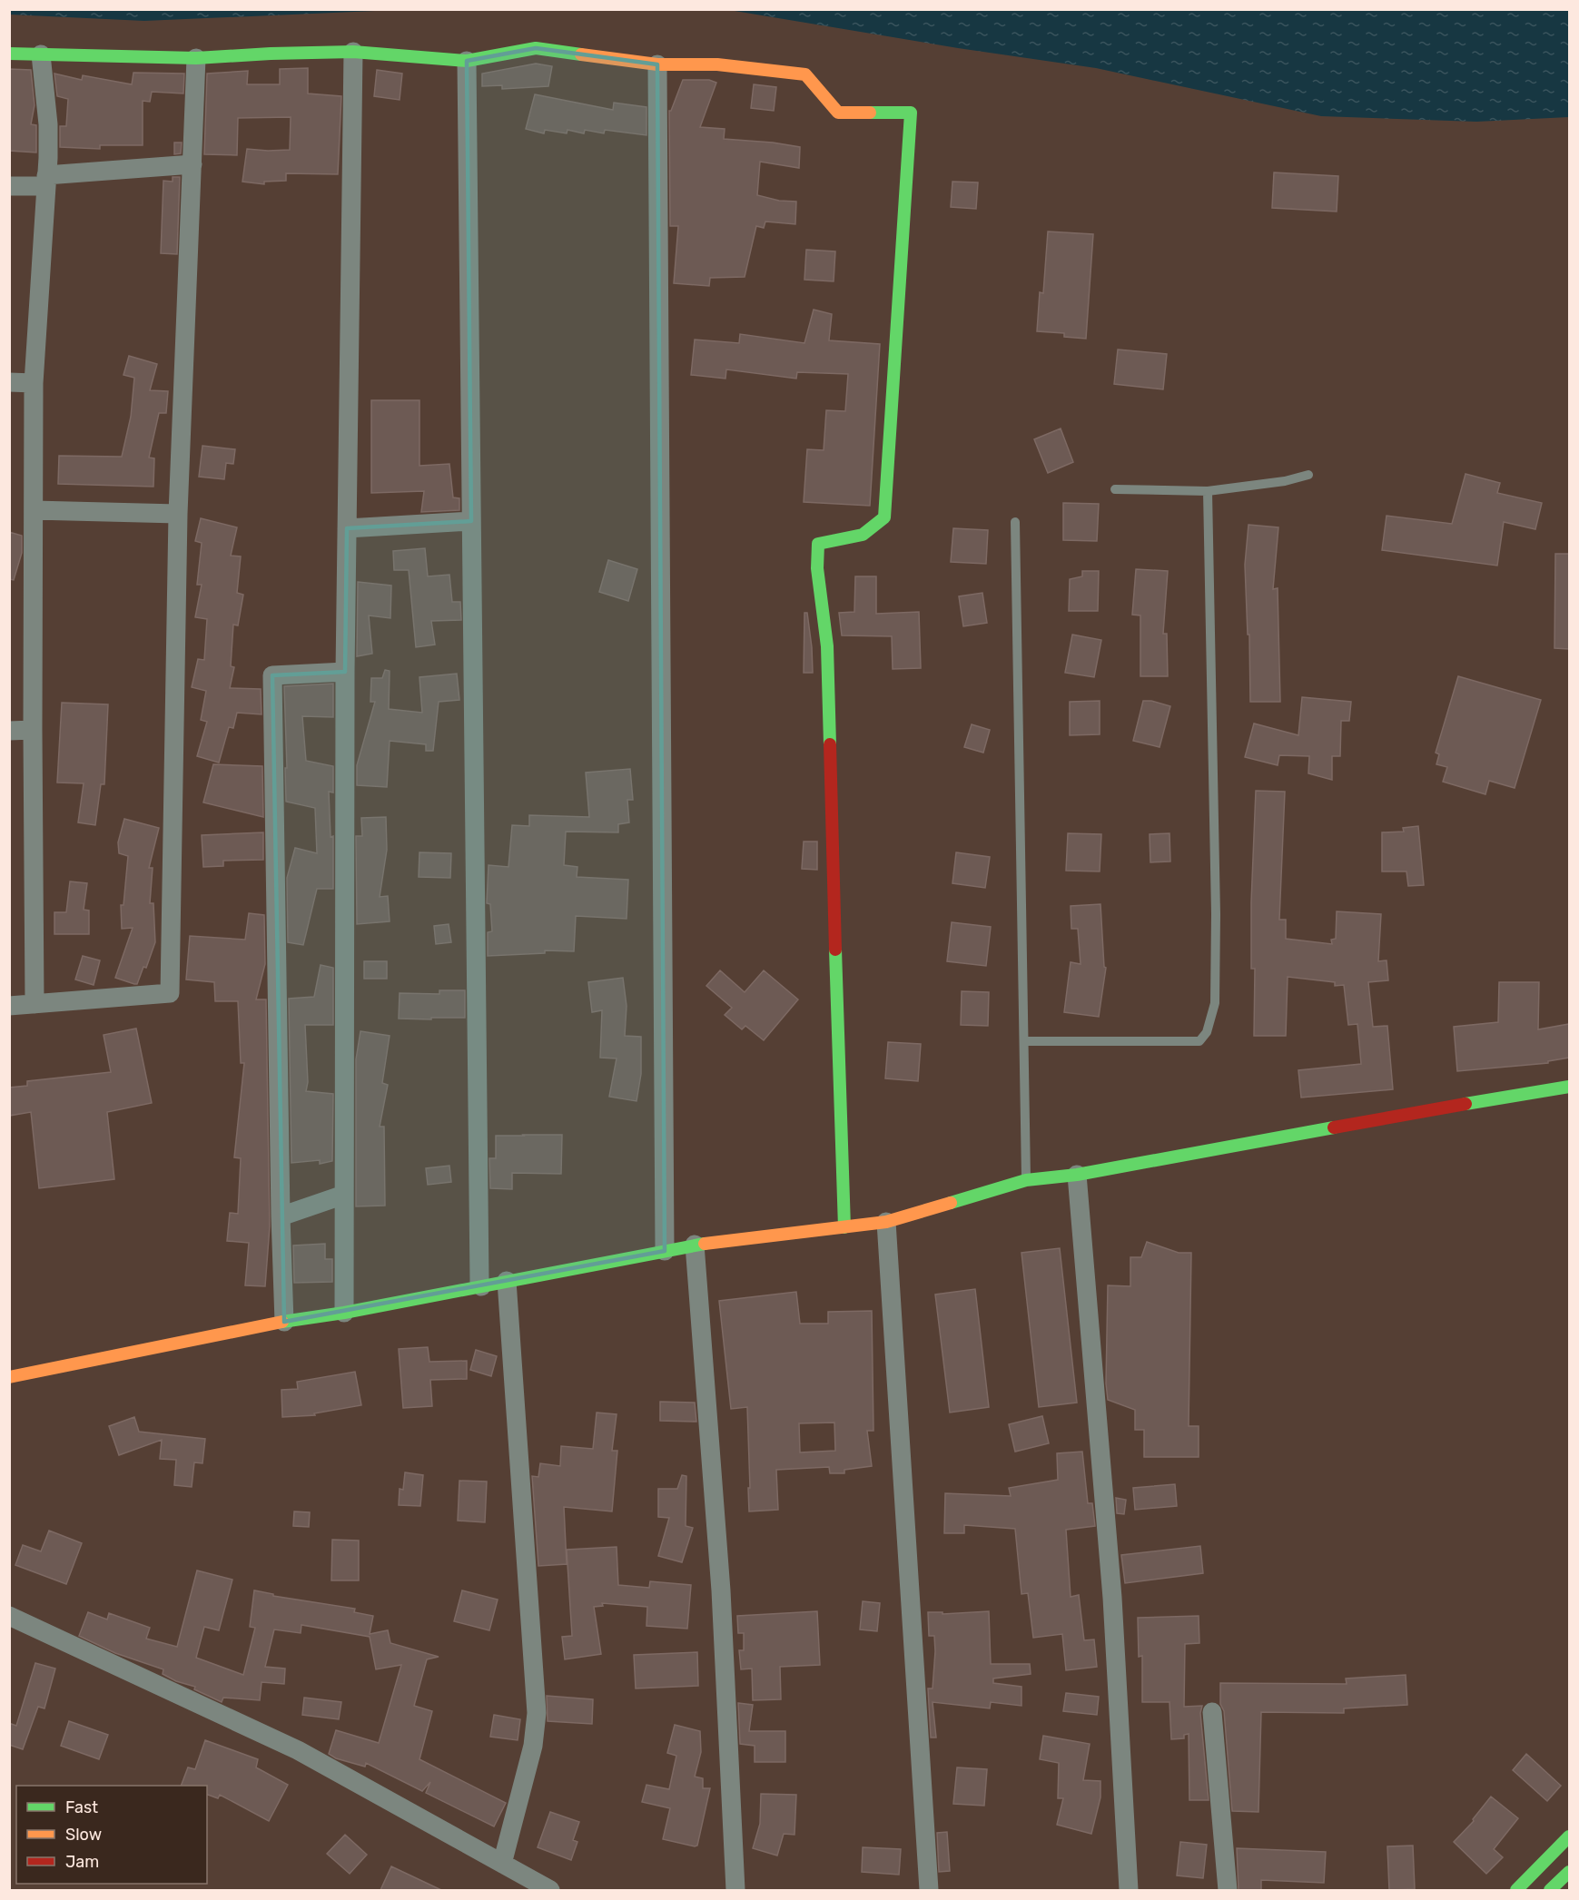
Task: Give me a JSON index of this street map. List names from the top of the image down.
{
  "legend": ["Fast", "Slow", "Jam"]
}
